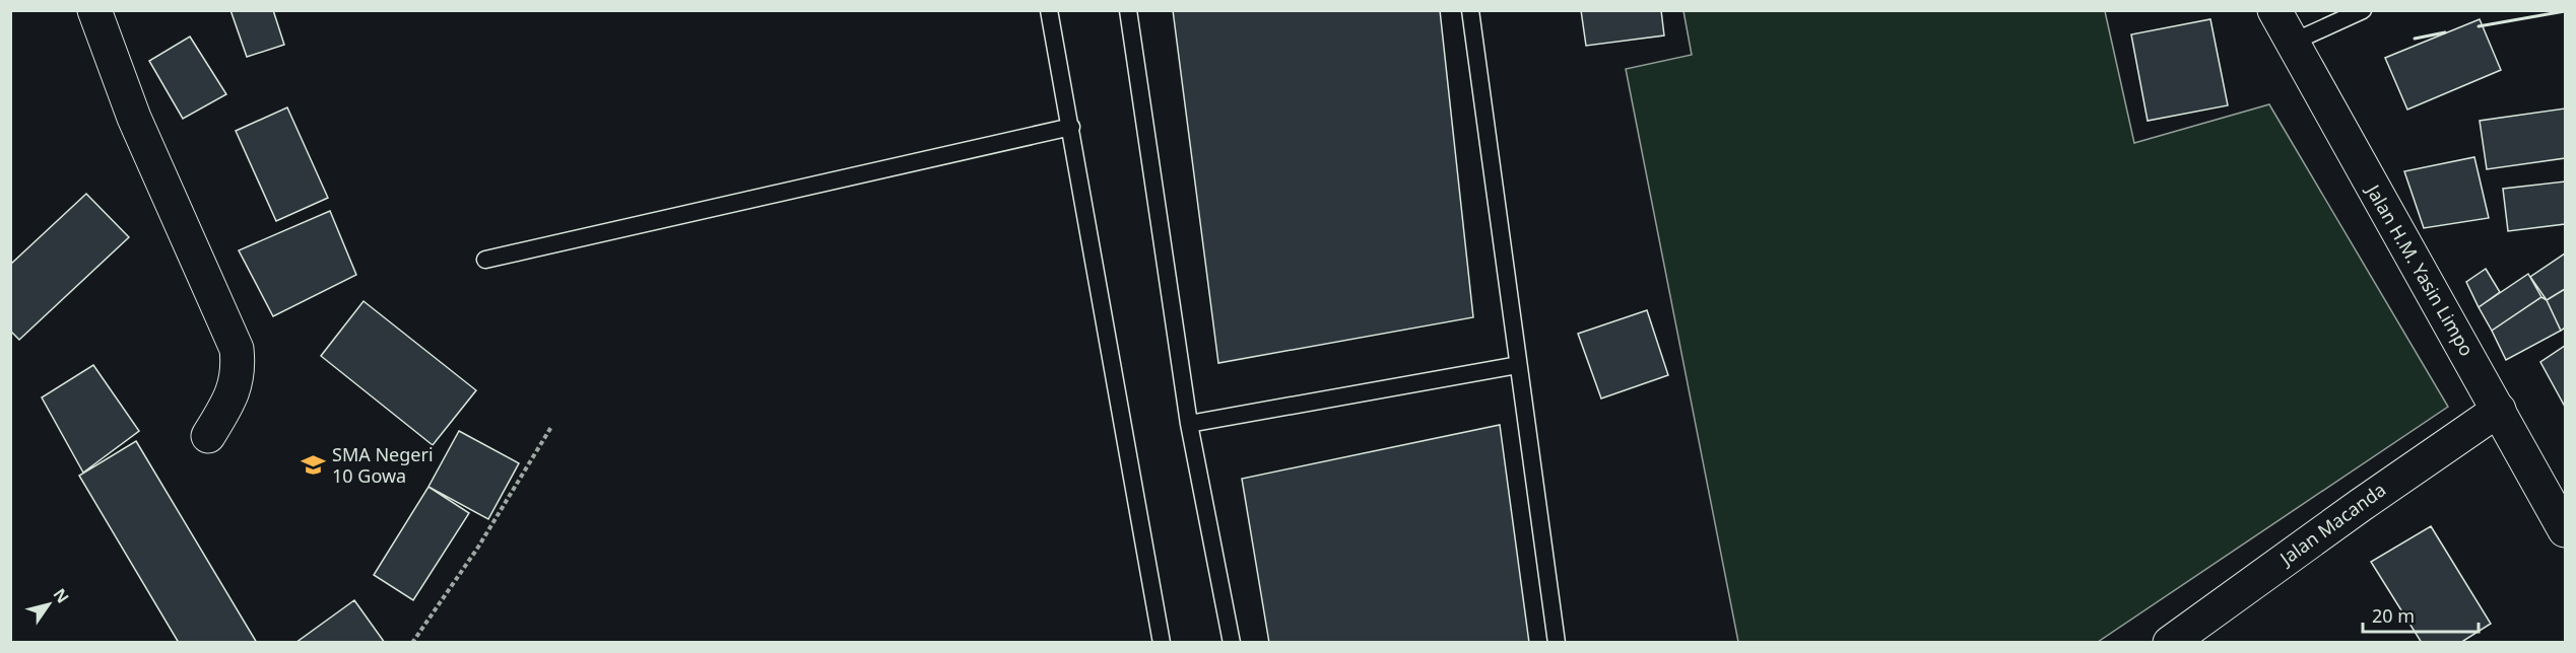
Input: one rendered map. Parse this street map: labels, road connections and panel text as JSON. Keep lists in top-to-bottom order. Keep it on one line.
{"streets":{"street":["Jalan H.M. Yasin Limpo","Jalan Macanda"]},"crossings":[["Jalan H.M. Yasin Limpo","Jalan Macanda"]],"places":{"school or university":["SMA Negeri 10 Gowa"]},"scale_bar":"20 m","north":"top right"}
